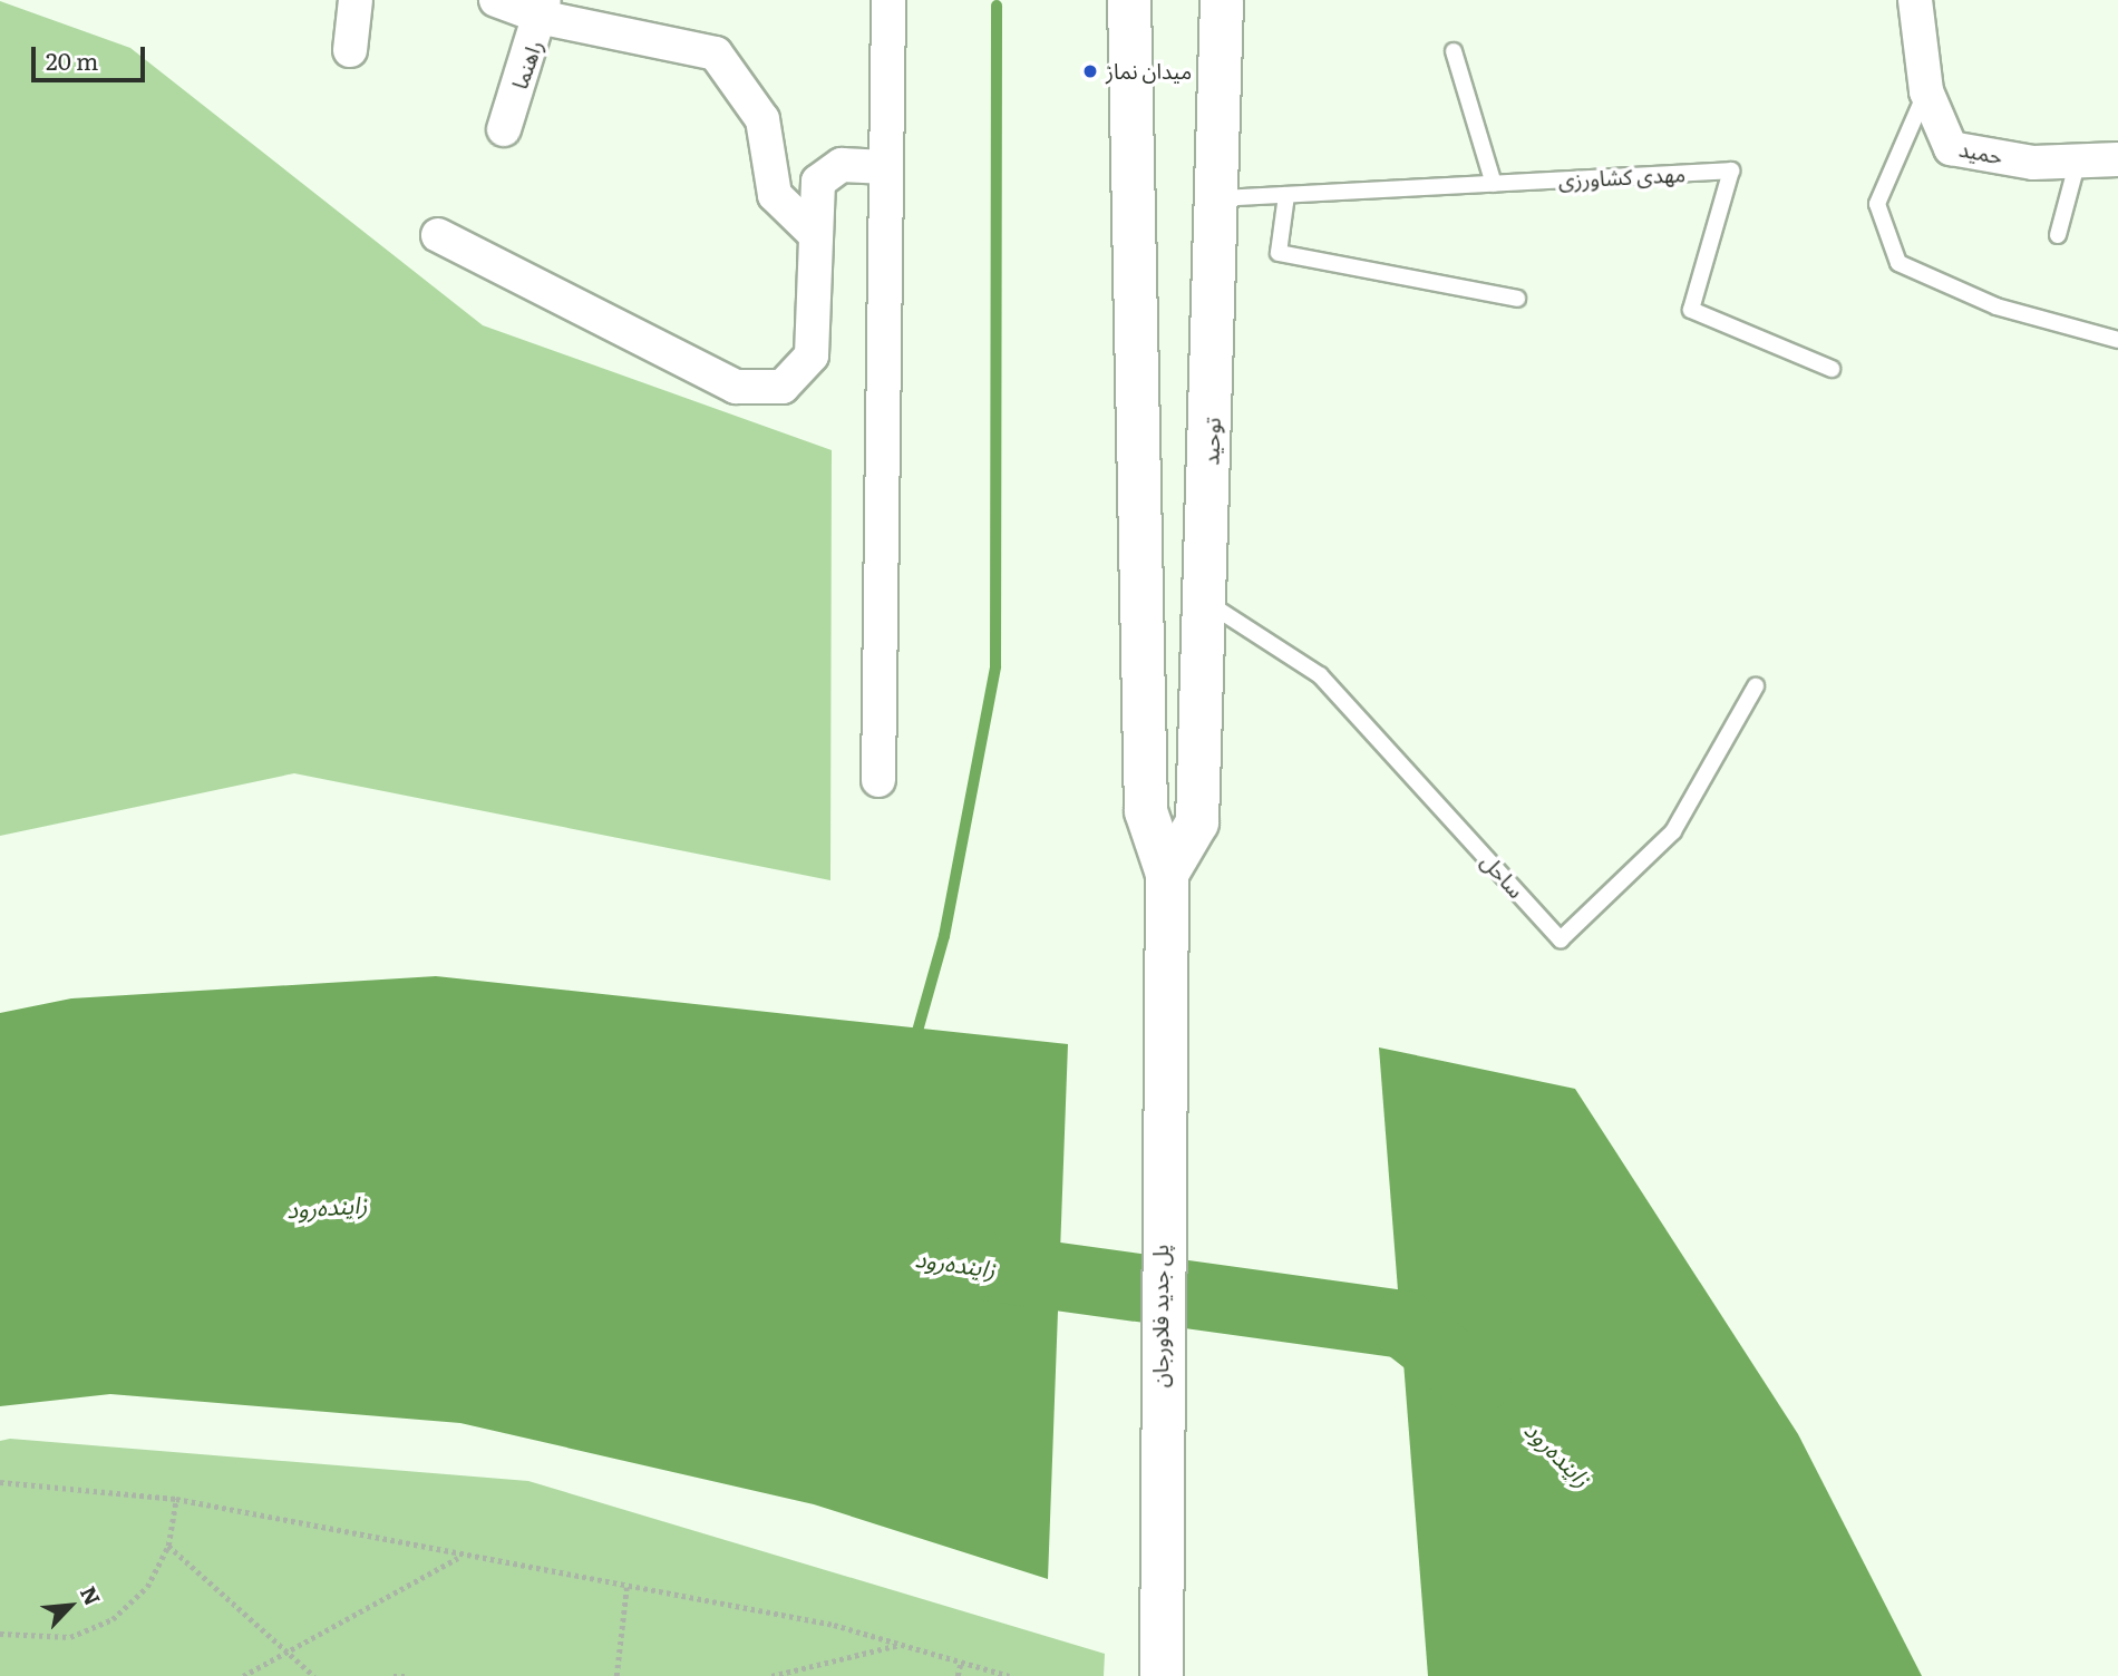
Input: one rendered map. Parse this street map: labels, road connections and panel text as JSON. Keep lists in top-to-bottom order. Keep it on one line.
{"streets":{"main road":["توحید","پل جدید فلاورجان"],"street":["راهنما","حمید"],"lane":["مهدی کشاورزی","ساحل"]},"crossings":[["مهدی کشاورزی","توحید"],["توحید","ساحل"],["توحید","پل جدید فلاورجان"]],"water":["زاینده‌رود"],"places":["میدان نماز"],"scale_bar":"20 m","north":"top right"}
